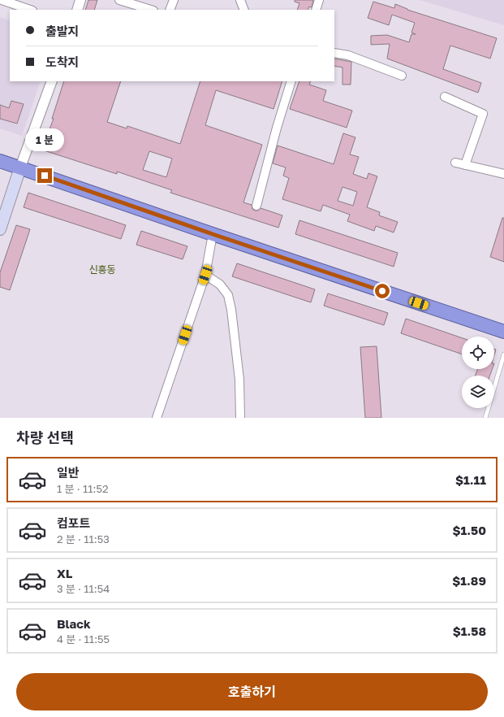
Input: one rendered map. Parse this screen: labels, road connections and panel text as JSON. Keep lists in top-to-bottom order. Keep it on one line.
{"districts":["신흥동"],"page":{"banner":["출발지","도착지"],"bubble":"1 분","heading":"차량 선택","list":[{"name":"일반","note":"1 분 · 11:52","value":"$1.11"},{"name":"컴포트","note":"2 분 · 11:53","value":"$1.50"},{"name":"XL","note":"3 분 · 11:54","value":"$1.89"},{"name":"Black","note":"4 분 · 11:55","value":"$1.58"}],"buttons":"호출하기"}}
